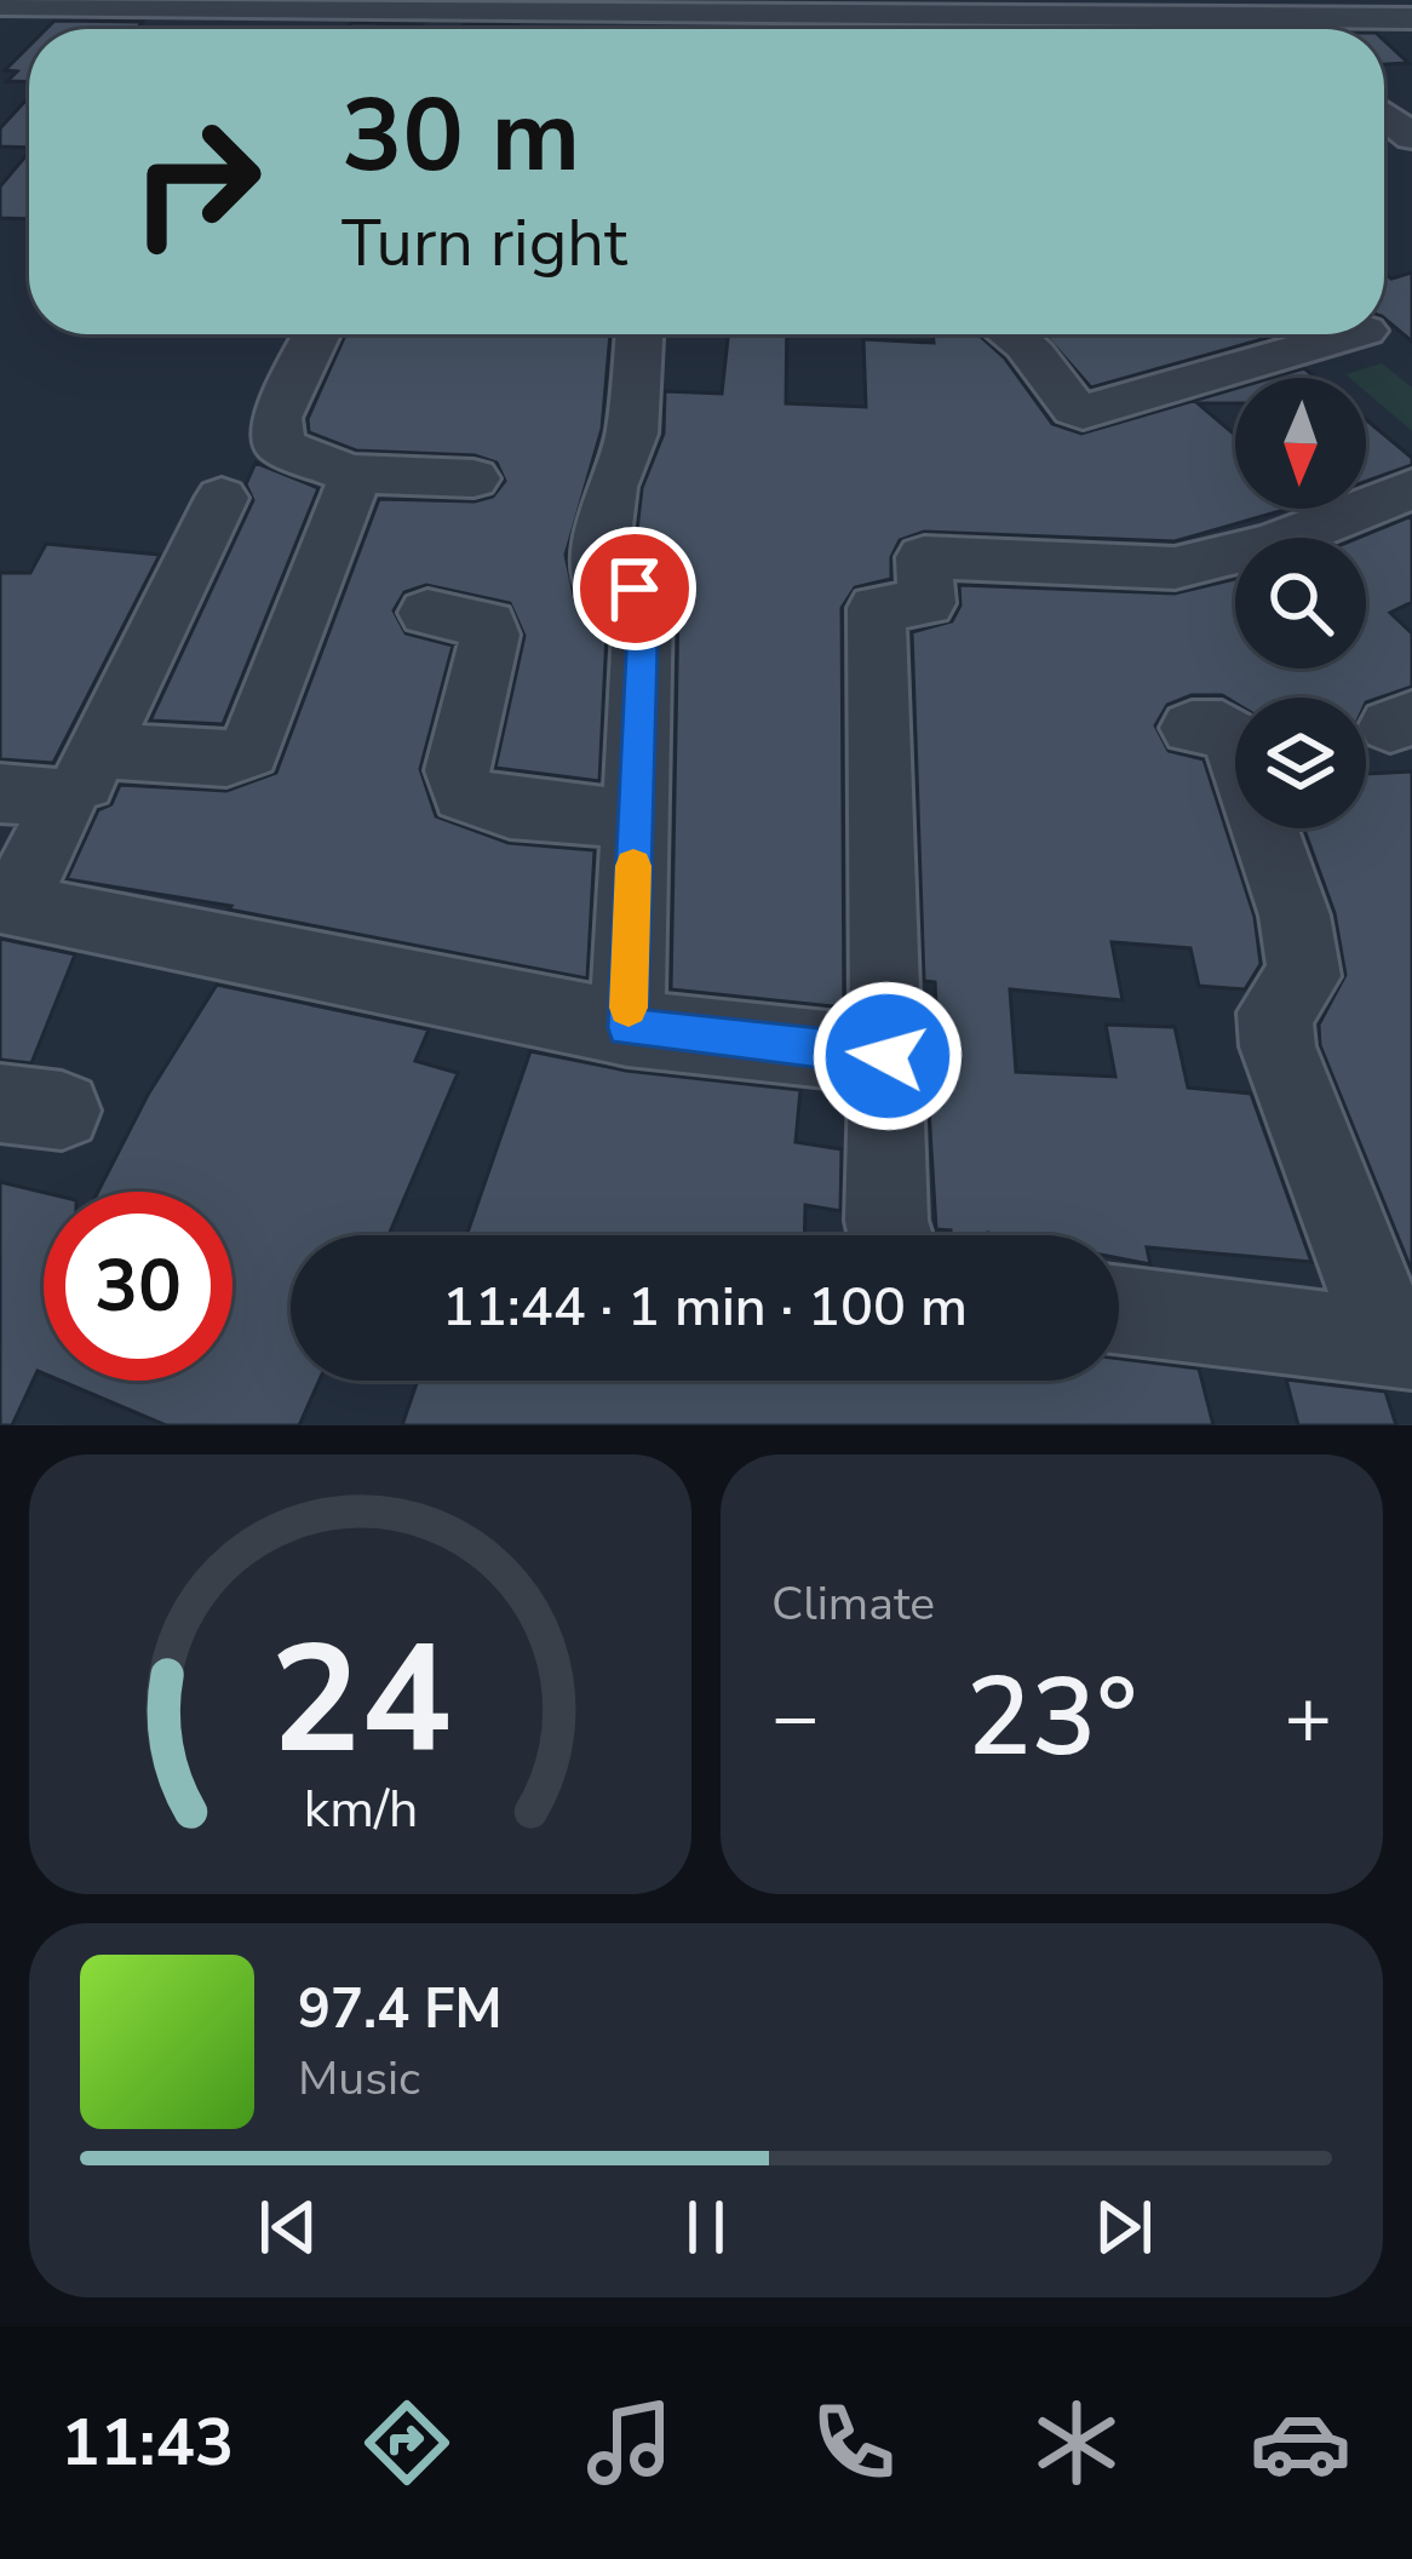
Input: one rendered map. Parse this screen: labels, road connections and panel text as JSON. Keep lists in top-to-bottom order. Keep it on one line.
{"north":"bottom","page":{"turn":["30 m","Turn right"],"limit":"30","trip":"11:44 · 1 min · 100 m","tile":"Climate","heat":["−","23°","+"],"song":["97.4 FM","Music"],"tabs":"11:43","gauge":["24","km/h"]}}
